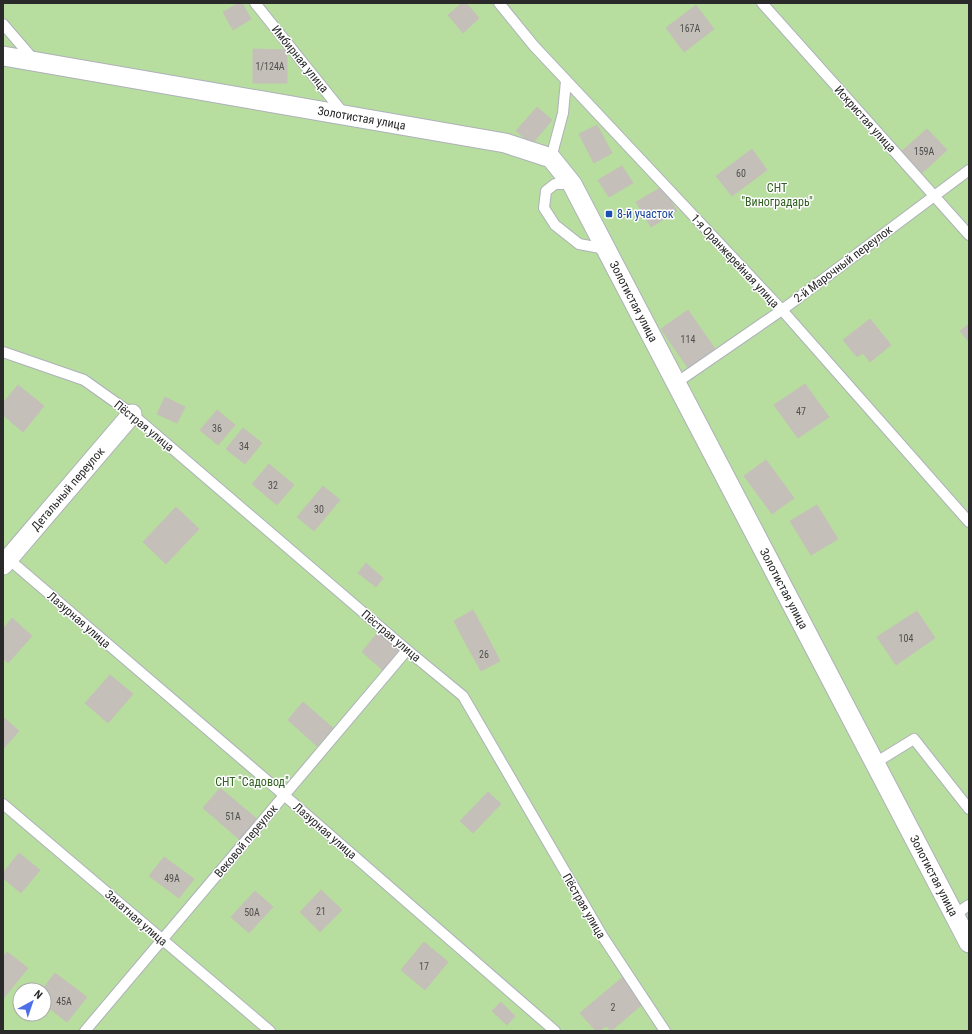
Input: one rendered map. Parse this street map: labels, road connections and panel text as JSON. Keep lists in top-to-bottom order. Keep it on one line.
{"streets":{"street":["Золотистая улица","Детальный переулок"],"lane":["Имбирная улица","Искристая улица","1-я Оранжерейная улица","2-й Марочный переулок","Пёстрая улица","Лазурная улица","Вековой переулок","Закатная улица"]},"crossings":[["Имбирная улица","Золотистая улица"],["Золотистая улица","2-й Марочный переулок"],["Искристая улица","2-й Марочный переулок"],["1-я Оранжерейная улица","2-й Марочный переулок"],["Пёстрая улица","Детальный переулок"],["Пёстрая улица","Вековой переулок"],["Детальный переулок","Лазурная улица"],["Лазурная улица","Вековой переулок"],["Вековой переулок","Закатная улица"]],"parks":["СНТ \"Виноградарь\"","СНТ \"Садовод\""],"places":{"transit":["8-й участок"]},"house_numbers":["167А","1/124А","159А","60","114","47","36","34","32","30","104","26","51А","49А","21","50А","17","45А","2"],"north":"top right"}
